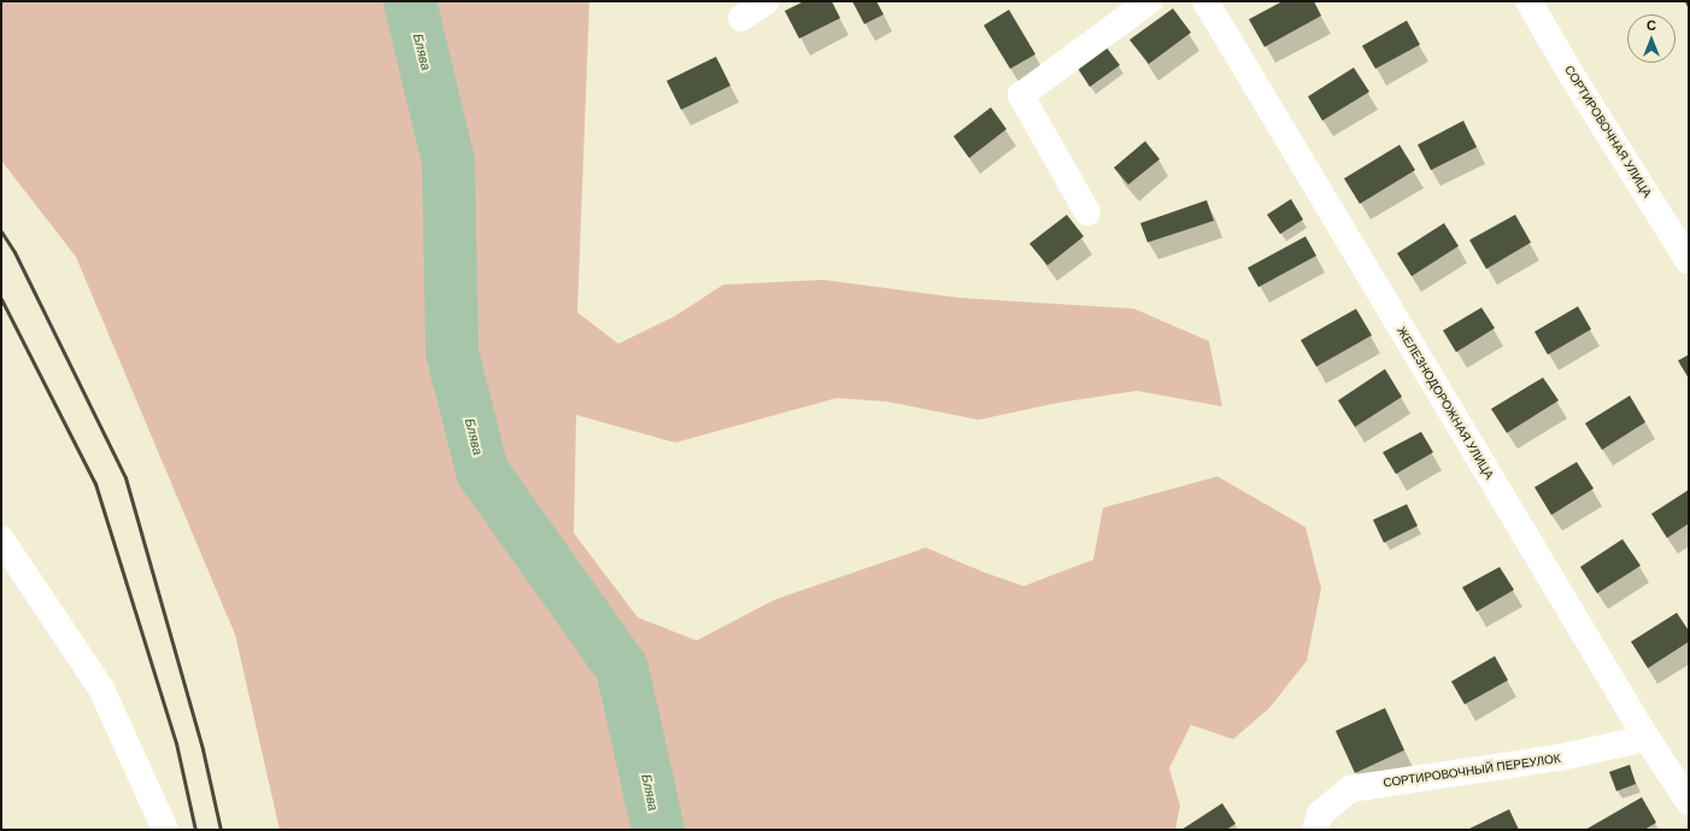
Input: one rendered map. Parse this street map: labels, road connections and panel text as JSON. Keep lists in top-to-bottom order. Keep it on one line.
{"streets":{"street":["СОРТИРОВОЧНАЯ УЛИЦА","ЖЕЛЕЗНОДОРОЖНАЯ УЛИЦА","СОРТИРОВОЧНЫЙ ПЕРЕУЛОК"]},"crossings":[["ЖЕЛЕЗНОДОРОЖНАЯ УЛИЦА","СОРТИРОВОЧНЫЙ ПЕРЕУЛОК"]],"water":["Блява"],"north":"top"}
